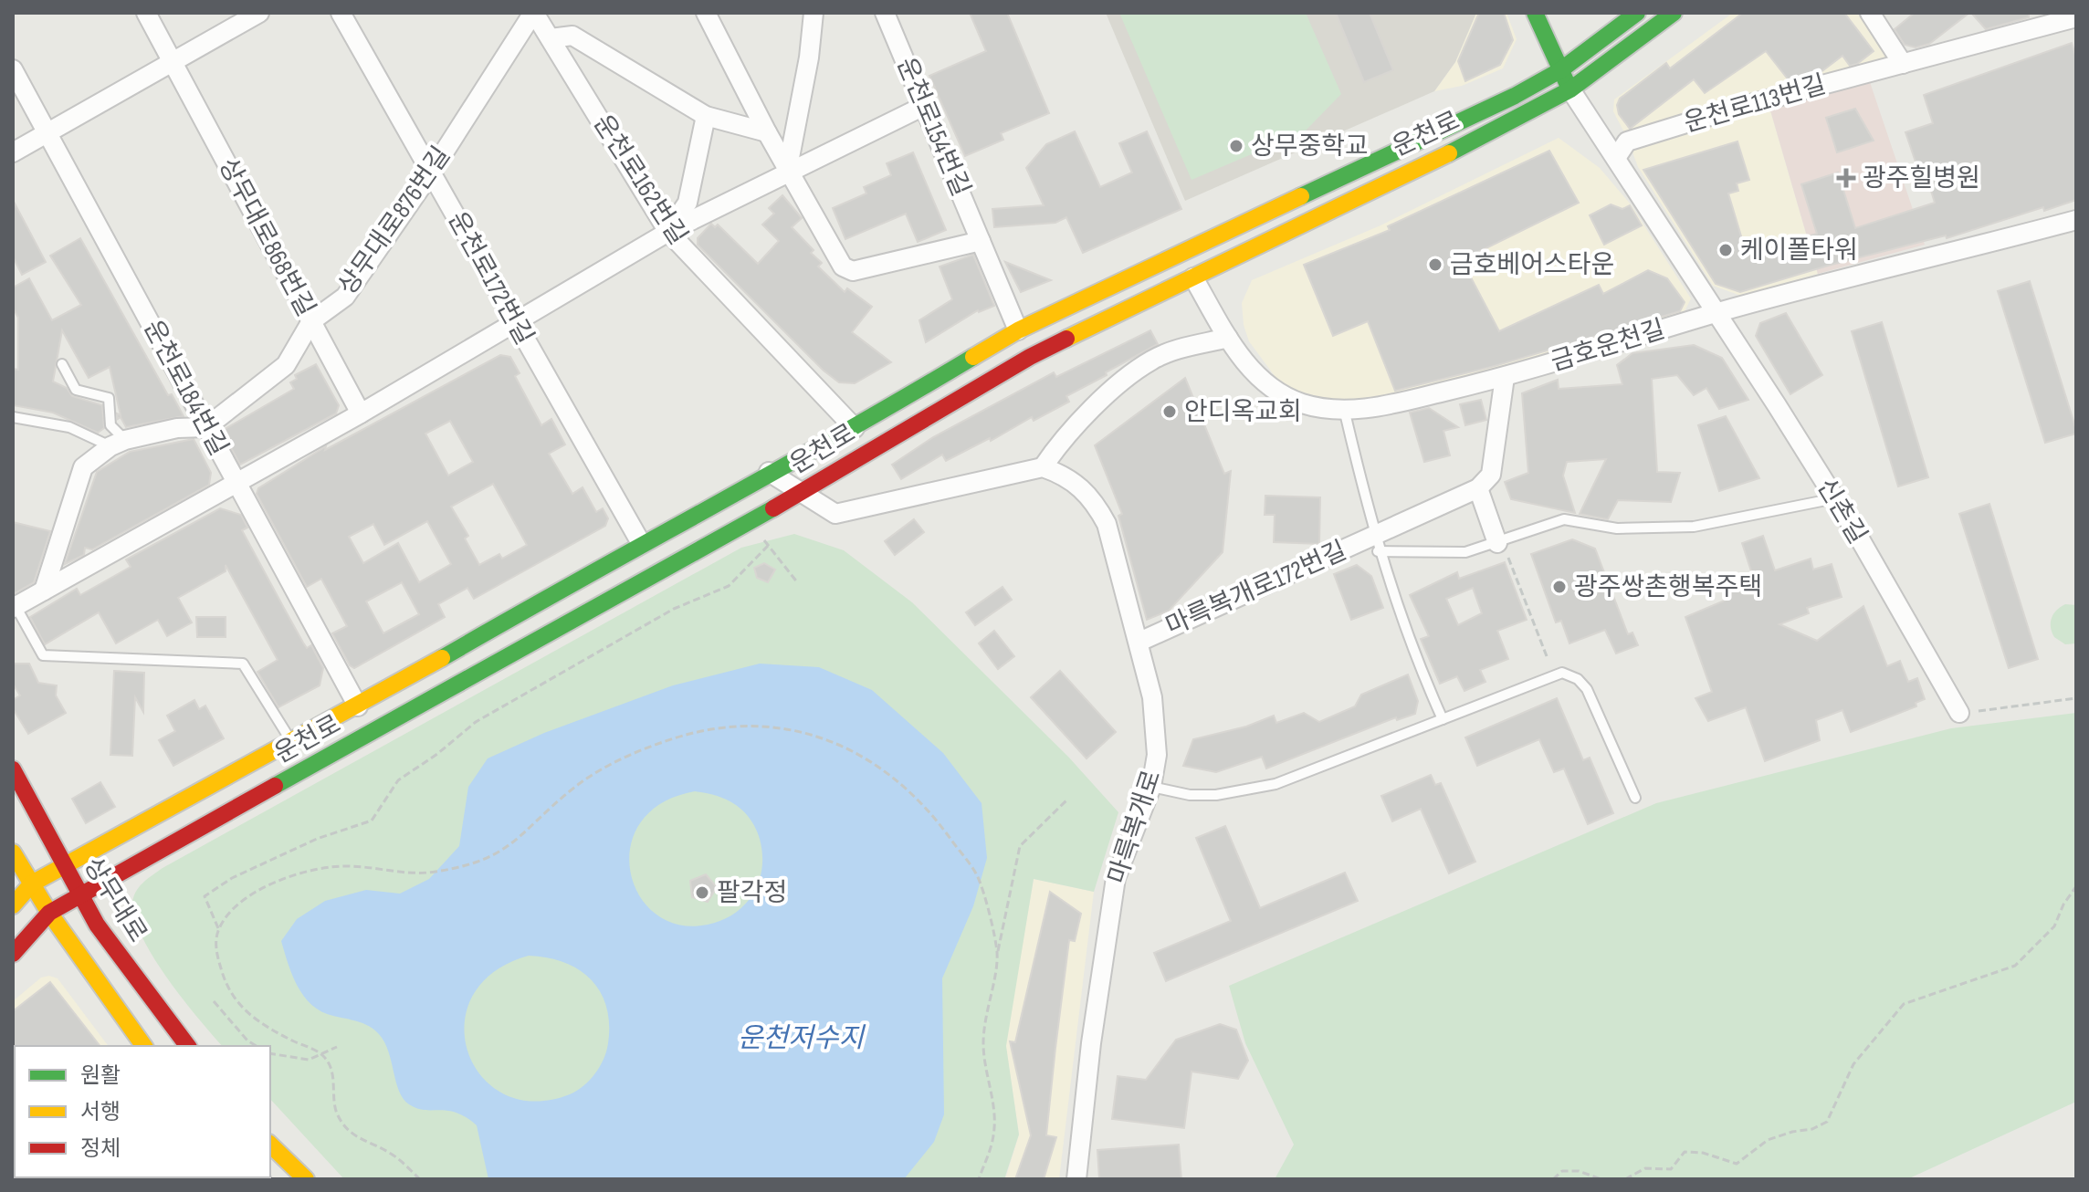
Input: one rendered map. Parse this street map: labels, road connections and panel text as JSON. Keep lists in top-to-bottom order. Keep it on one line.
{"streets":{"street":["운천로113번길","운천로154번길","운천로","운천로162번길","상무대로876번길","상무대로868번길","운천로172번길","금호운천길","운천로184번길","신촌길","마륵복개로172번길","마륵복개로","상무대로"]},"crossings":[["운천로154번길","운천로"],["운천로","운천로162번길"],["운천로","운천로172번길"],["운천로","금호운천길"],["운천로","운천로184번길"],["운천로","상무대로"],["운천로162번길","상무대로876번길"],["상무대로876번길","상무대로868번길"],["상무대로876번길","운천로172번길"],["상무대로876번길","운천로184번길"],["금호운천길","신촌길"],["금호운천길","마륵복개로172번길"],["마륵복개로172번길","마륵복개로"]],"water":["운천저수지"],"places":{"other":["상무중학교","케이폴타워","금호베어스타운","안디옥교회","광주쌍촌행복주택","팔각정"],"health":["광주힐병원"]},"legend":["원활","서행","정체"]}
